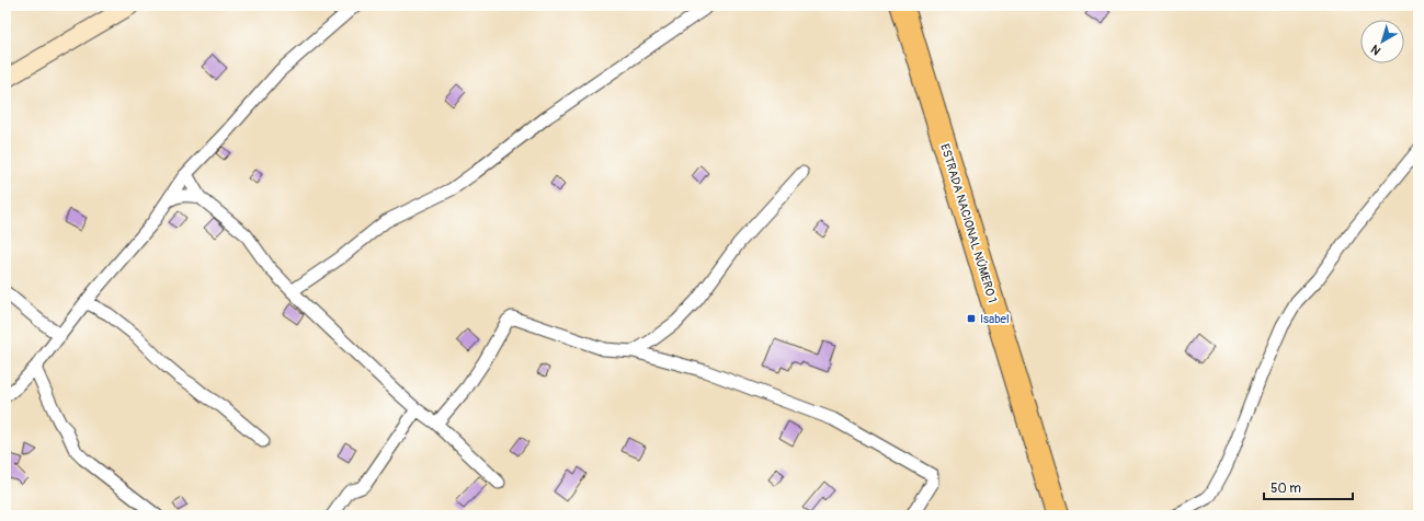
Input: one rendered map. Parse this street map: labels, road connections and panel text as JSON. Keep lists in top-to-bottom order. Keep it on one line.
{"streets":{"highway":["ESTRADA NACIONAL NÚMERO 1"]},"places":{"transit":["Isabel"]},"scale_bar":"50 m","north":"bottom left"}
